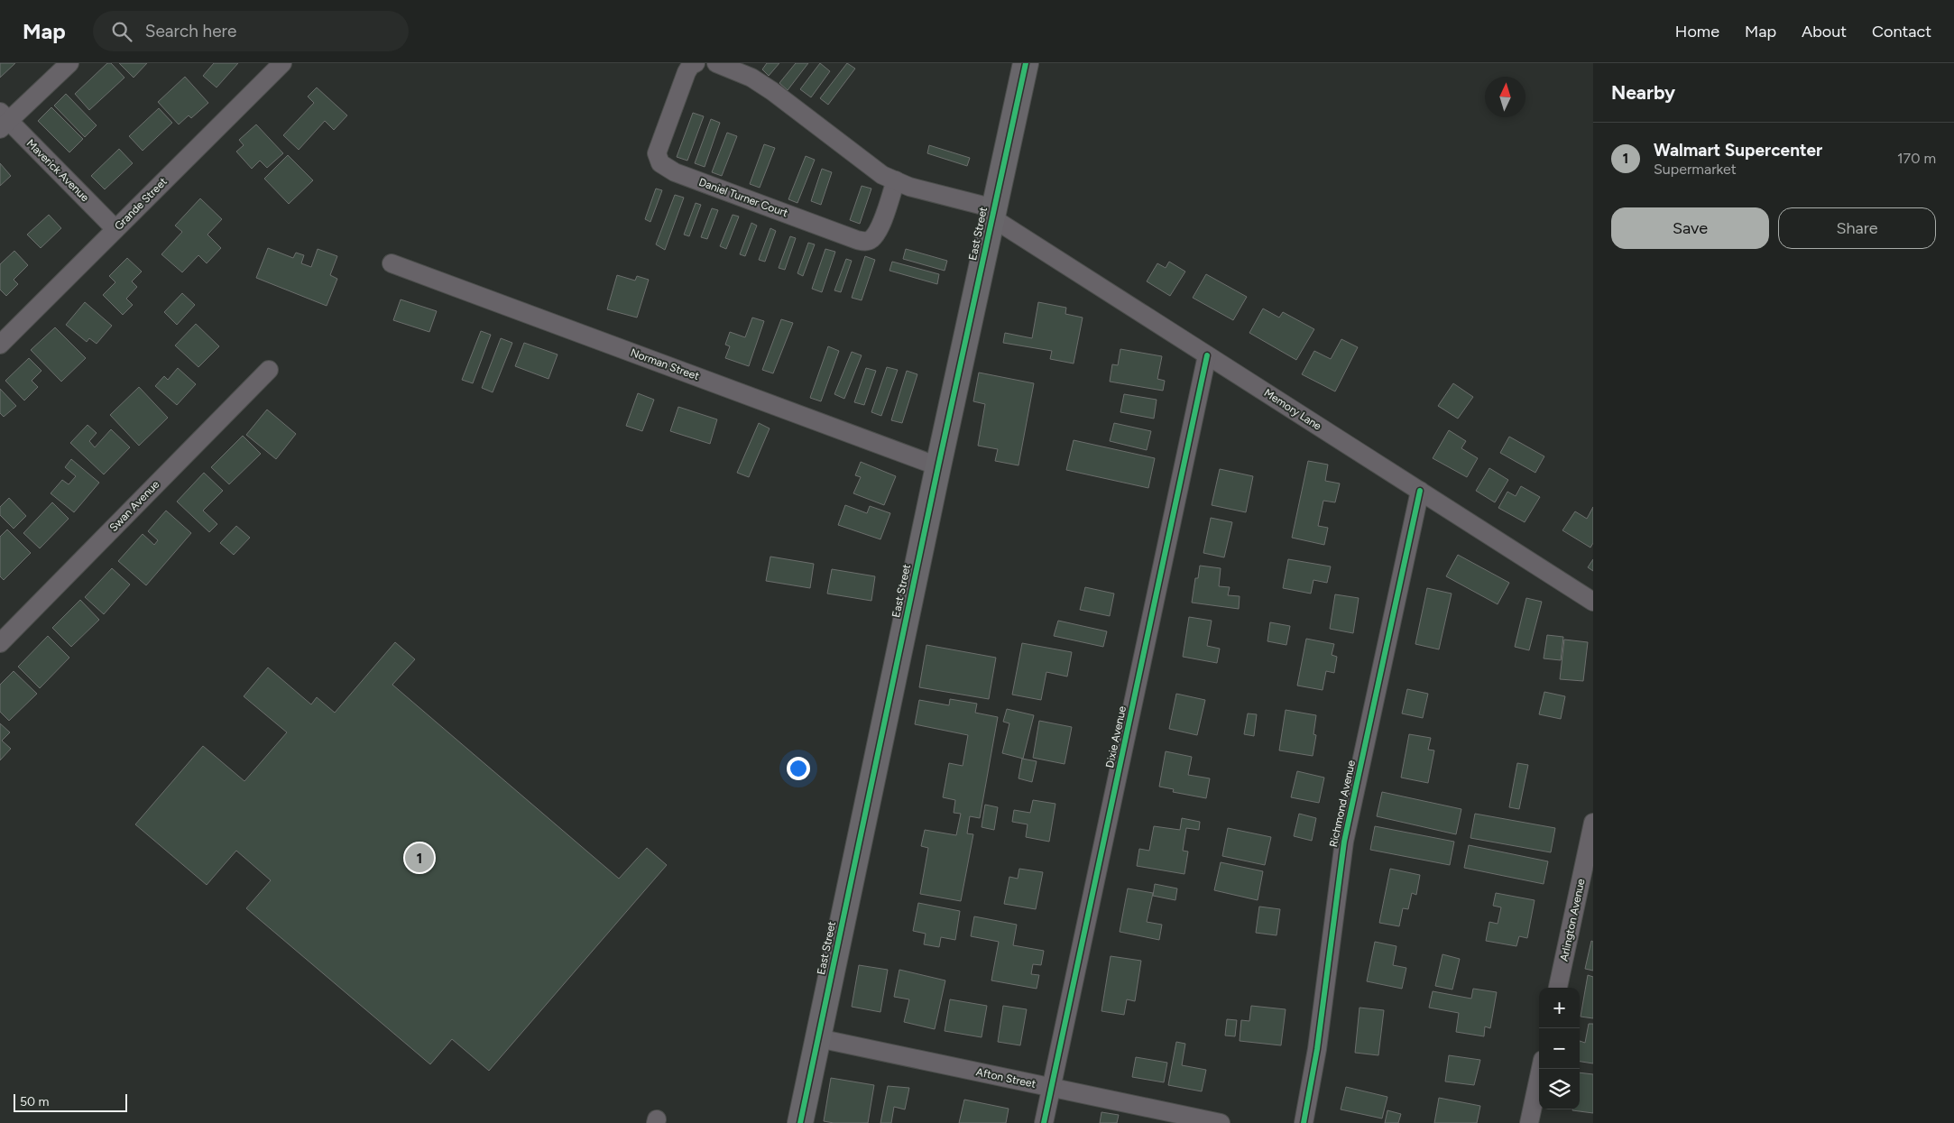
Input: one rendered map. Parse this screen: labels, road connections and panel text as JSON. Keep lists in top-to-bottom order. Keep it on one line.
{"streets":{"street":["Maverick Avenue","Daniel Turner Court","Grande Street","East Street","Norman Street","Memory Lane","Swan Avenue","Dixie Avenue","Richmond Avenue","Arlington Avenue","Afton Street"]},"crossings":[["Maverick Avenue","Grande Street"],["East Street","Norman Street"],["East Street","Memory Lane"],["East Street","Afton Street"],["Memory Lane","Dixie Avenue"],["Memory Lane","Richmond Avenue"],["Dixie Avenue","Afton Street"]],"scale_bar":"50 m","north":"top","page":{"header":"Map","search":"Search here","nav":["Home","Map","About","Contact"],"heading":"Nearby","list":[{"mark":"1","name":"Walmart Supercenter","note":"Supermarket","value":"170 m"}],"buttons":["Save","Share"],"pins":"1","map_buttons":["+","−"],"scale":"50 m"}}
